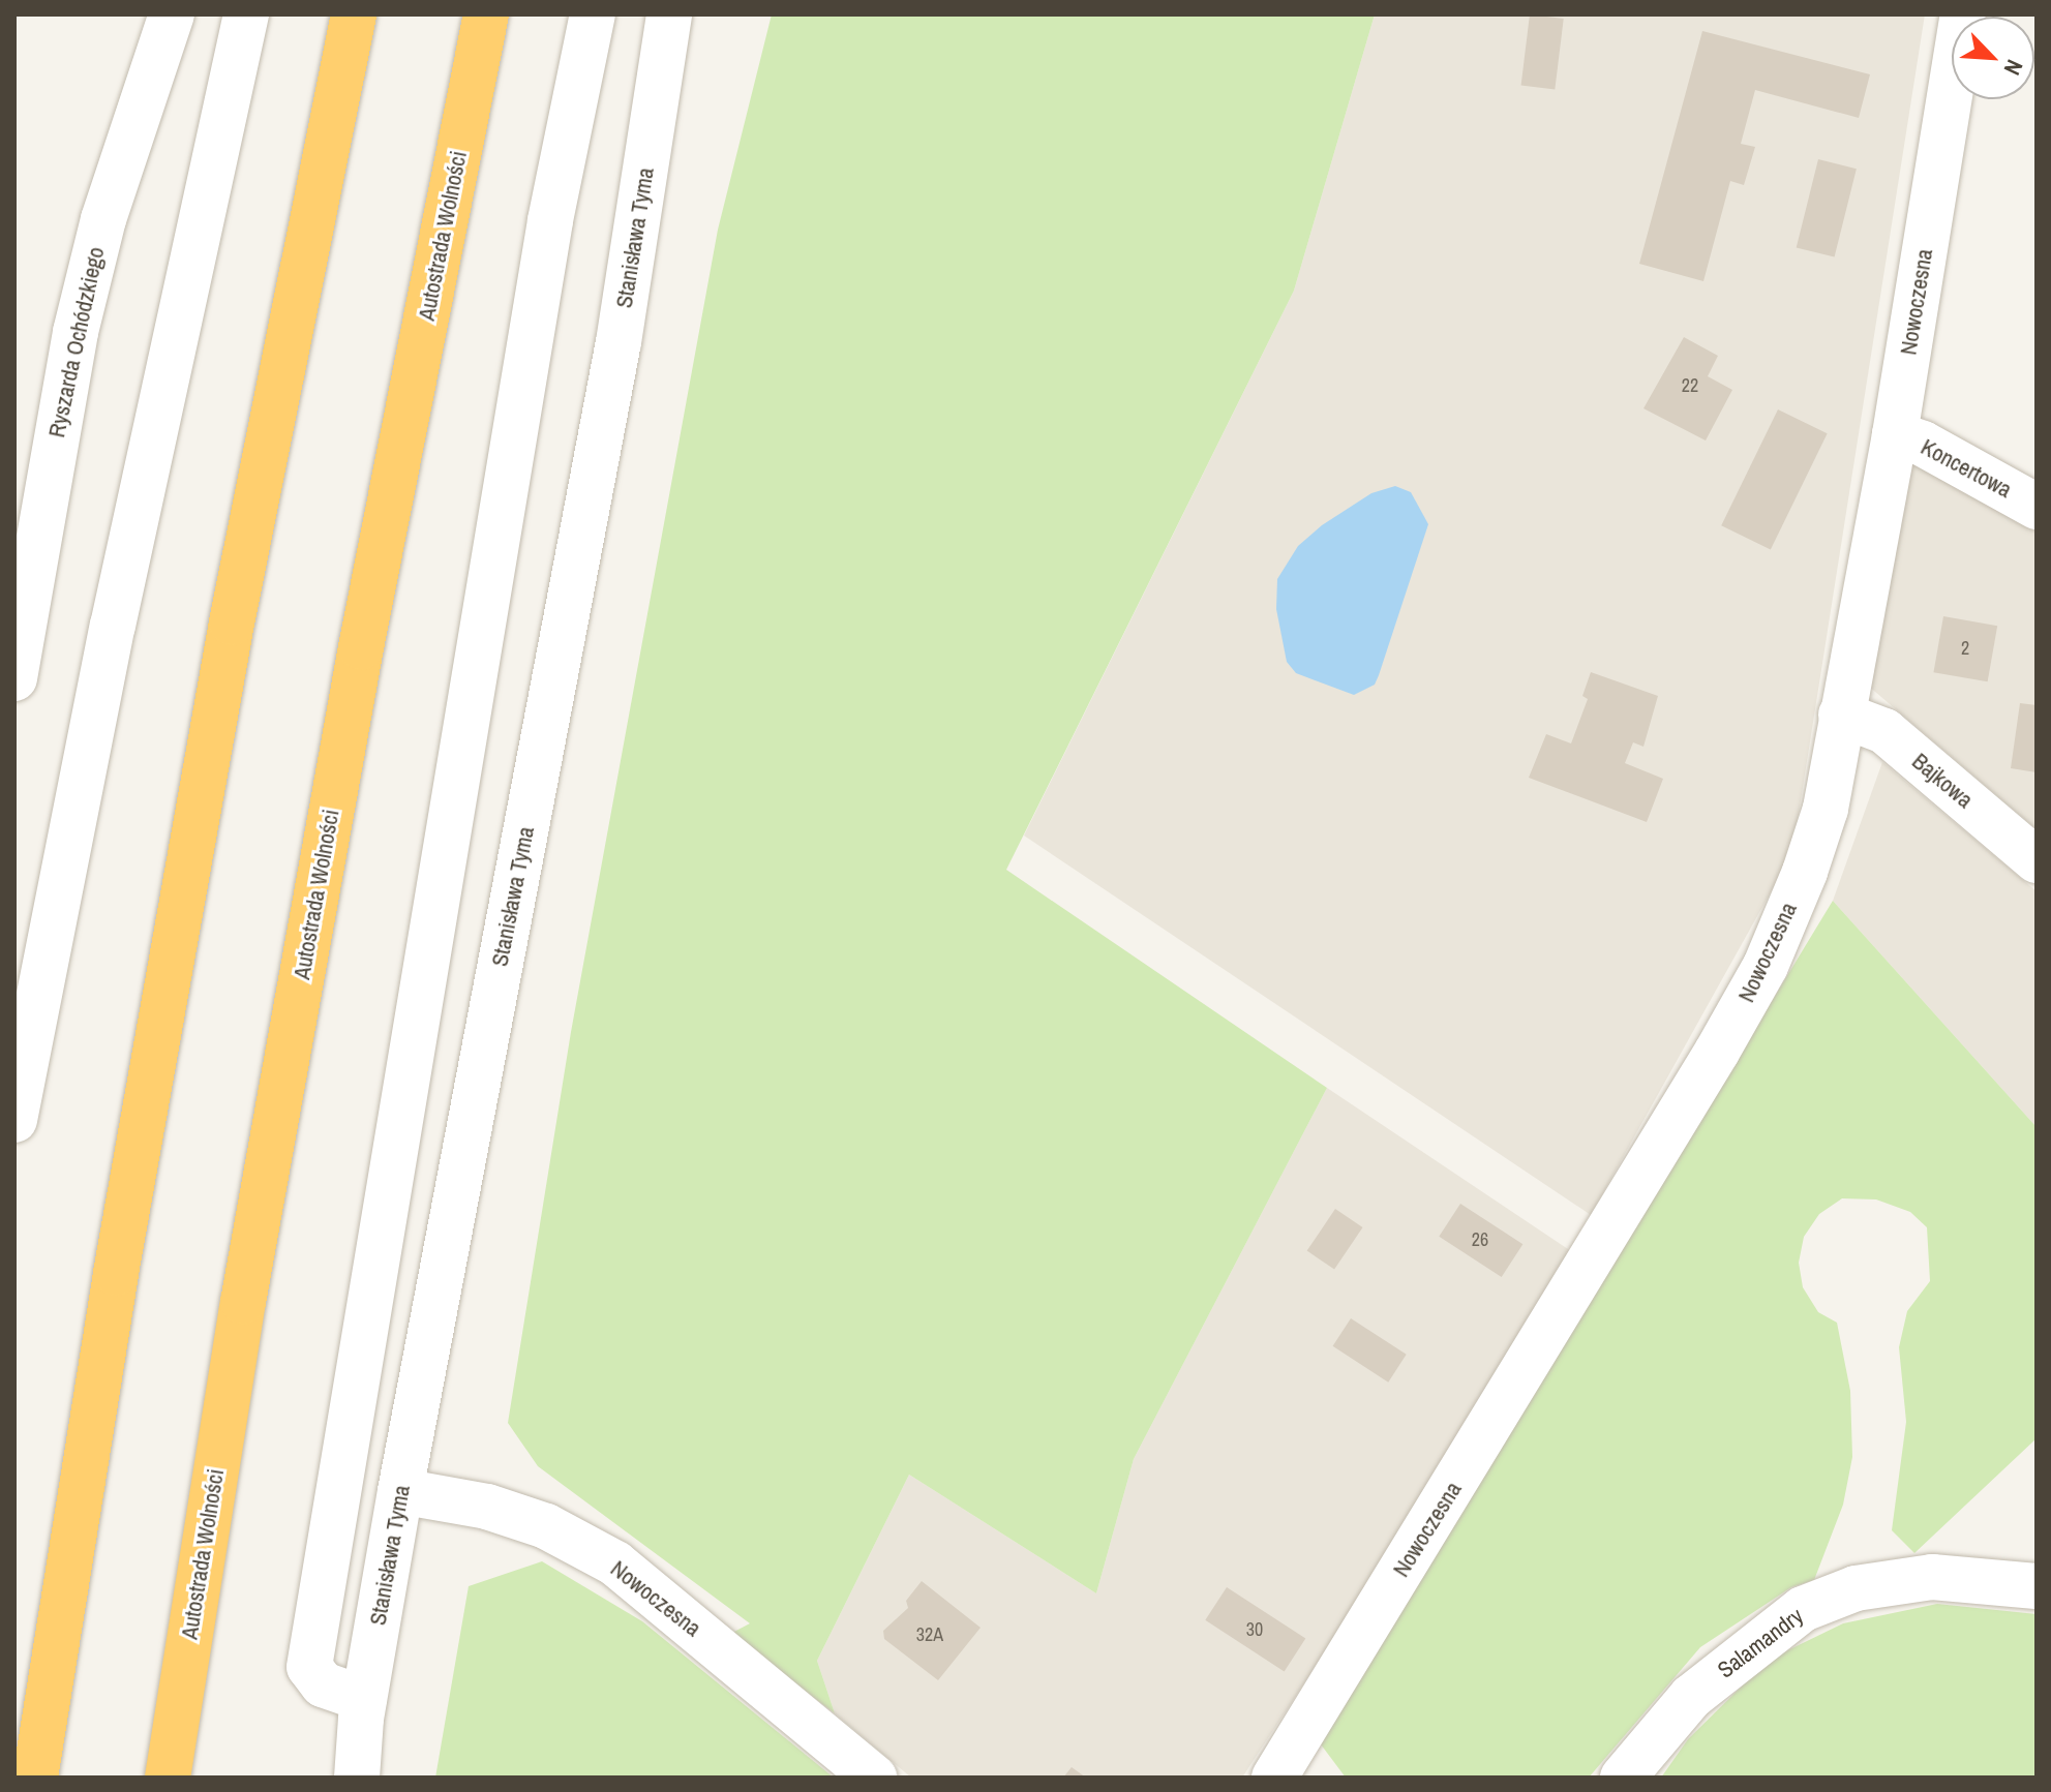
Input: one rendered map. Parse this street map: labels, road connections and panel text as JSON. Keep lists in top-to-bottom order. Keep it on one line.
{"streets":{"highway":["Autostrada Wolności"],"street":["Stanisława Tyma","Nowoczesna","Ryszarda Ochódzkiego","Koncertowa","Bajkowa","Salamandry"]},"crossings":[["Stanisława Tyma","Nowoczesna"],["Nowoczesna","Koncertowa"],["Nowoczesna","Bajkowa"]],"house_numbers":["22","2","26","30","32A"],"north":"bottom right"}
